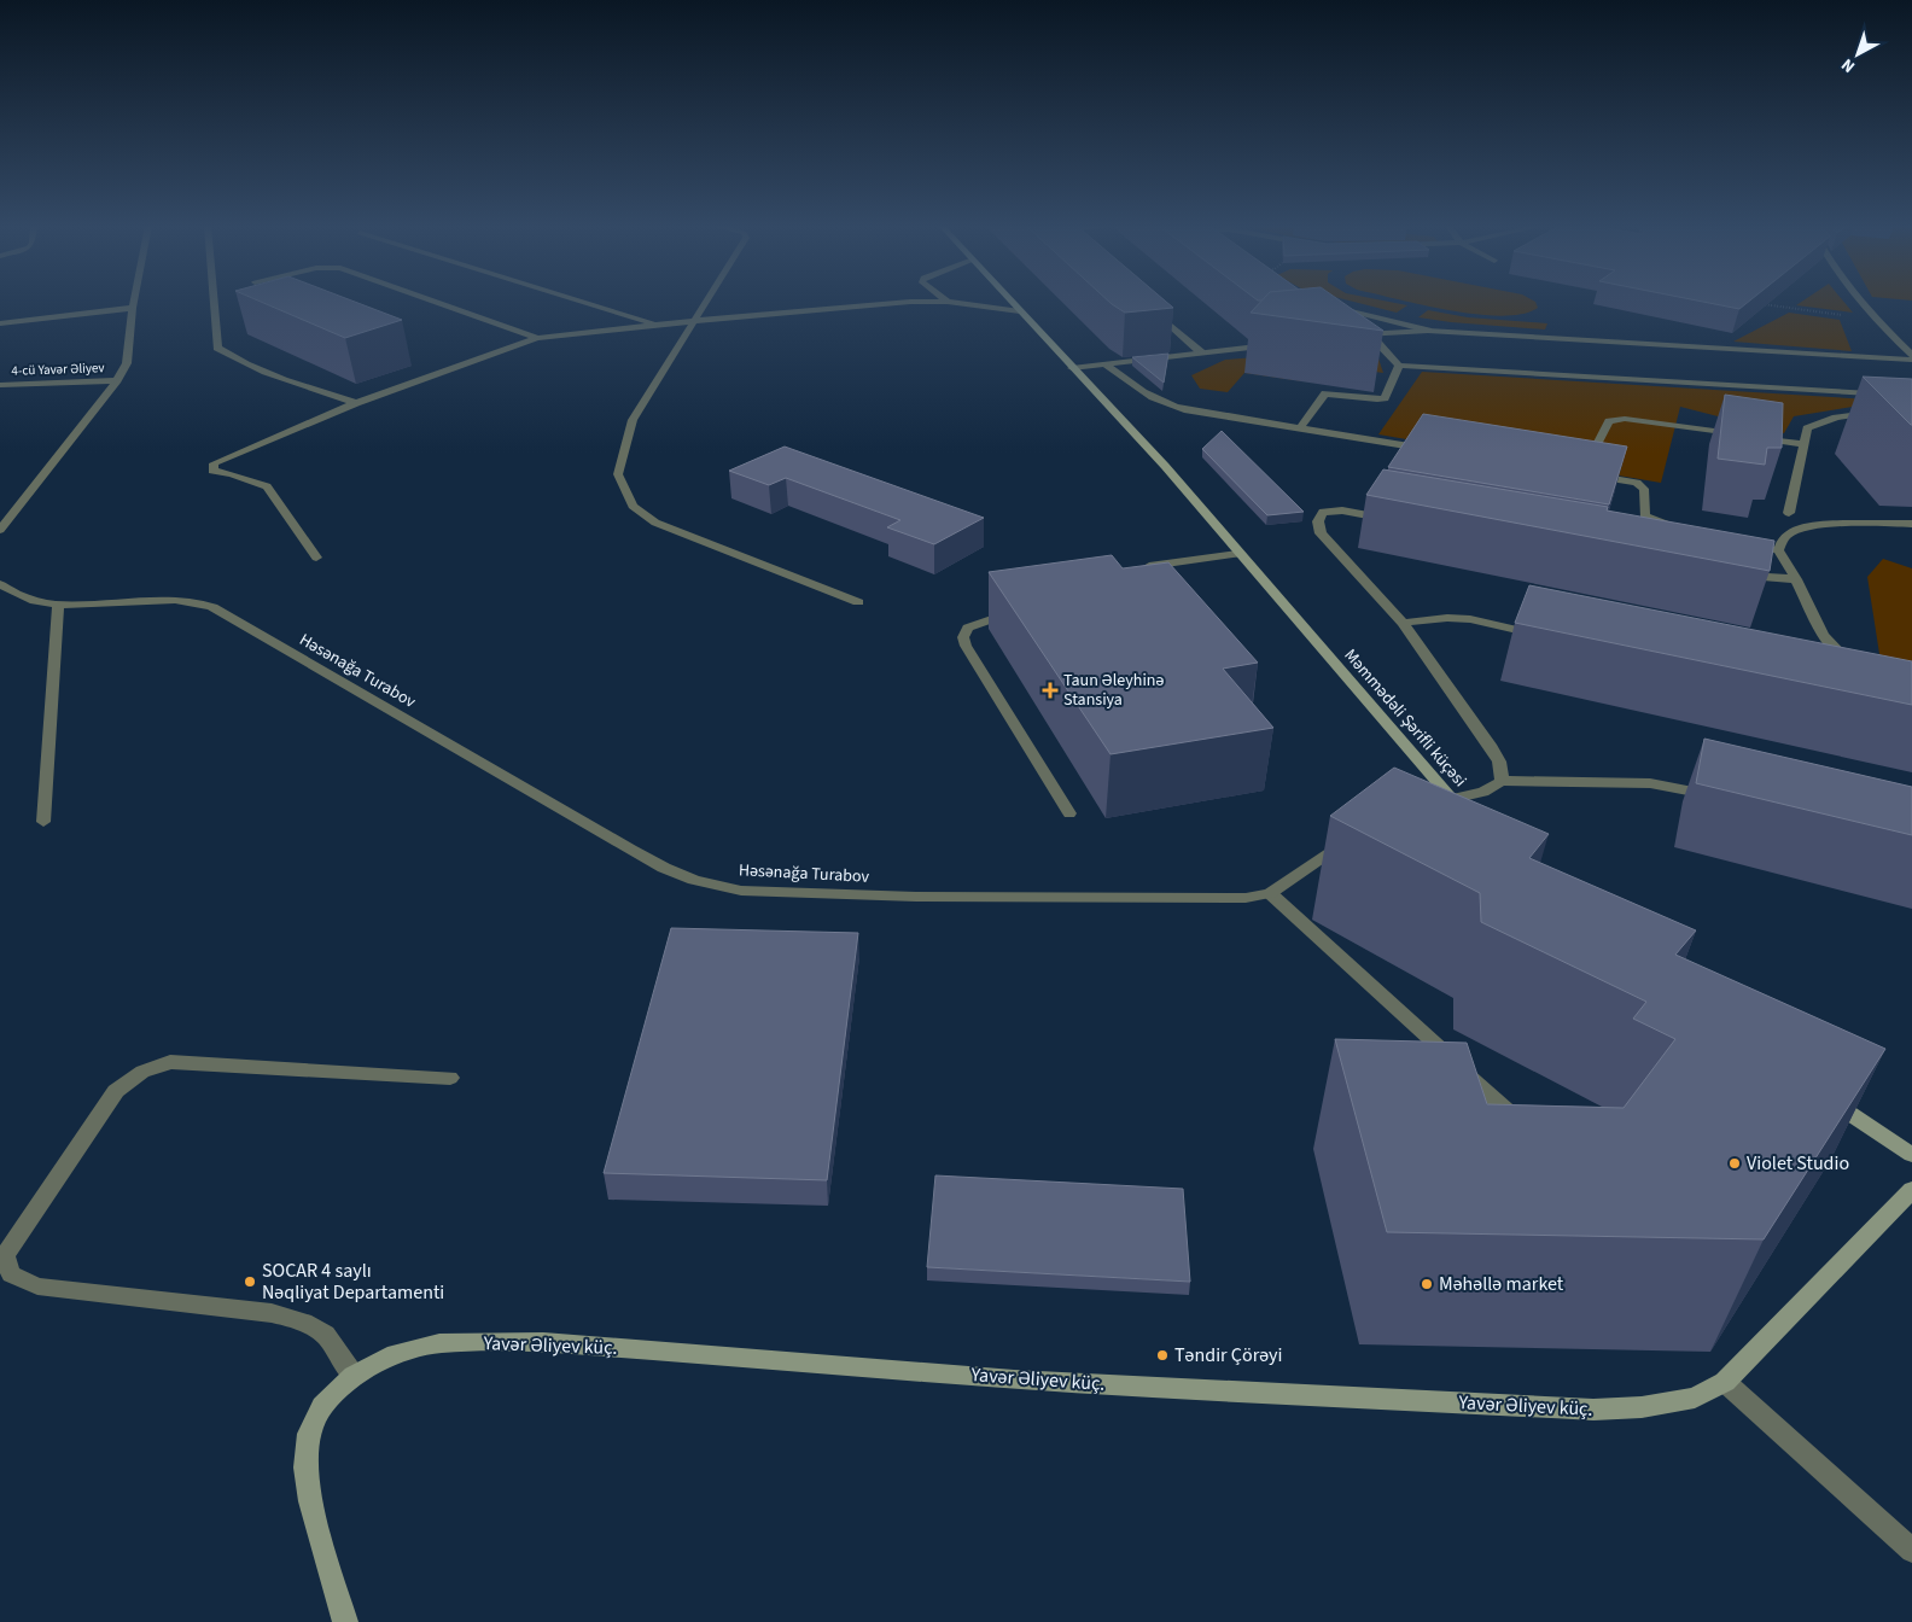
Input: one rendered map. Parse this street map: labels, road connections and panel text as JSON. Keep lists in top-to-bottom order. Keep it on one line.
{"streets":{"street":["4-cü Yavər Əliyev","Həsənağa Turabov","Məmmədəli Şərifli küçəsi","Yavər Əliyev küç."]},"places":{"health":["Taun Əleyhinə Stansiya"],"other":["Violet Studio","SOCAR 4 saylı Nəqliyat Departamenti","Məhəllə market","Təndir Çörəyi"]},"north":"bottom left"}
